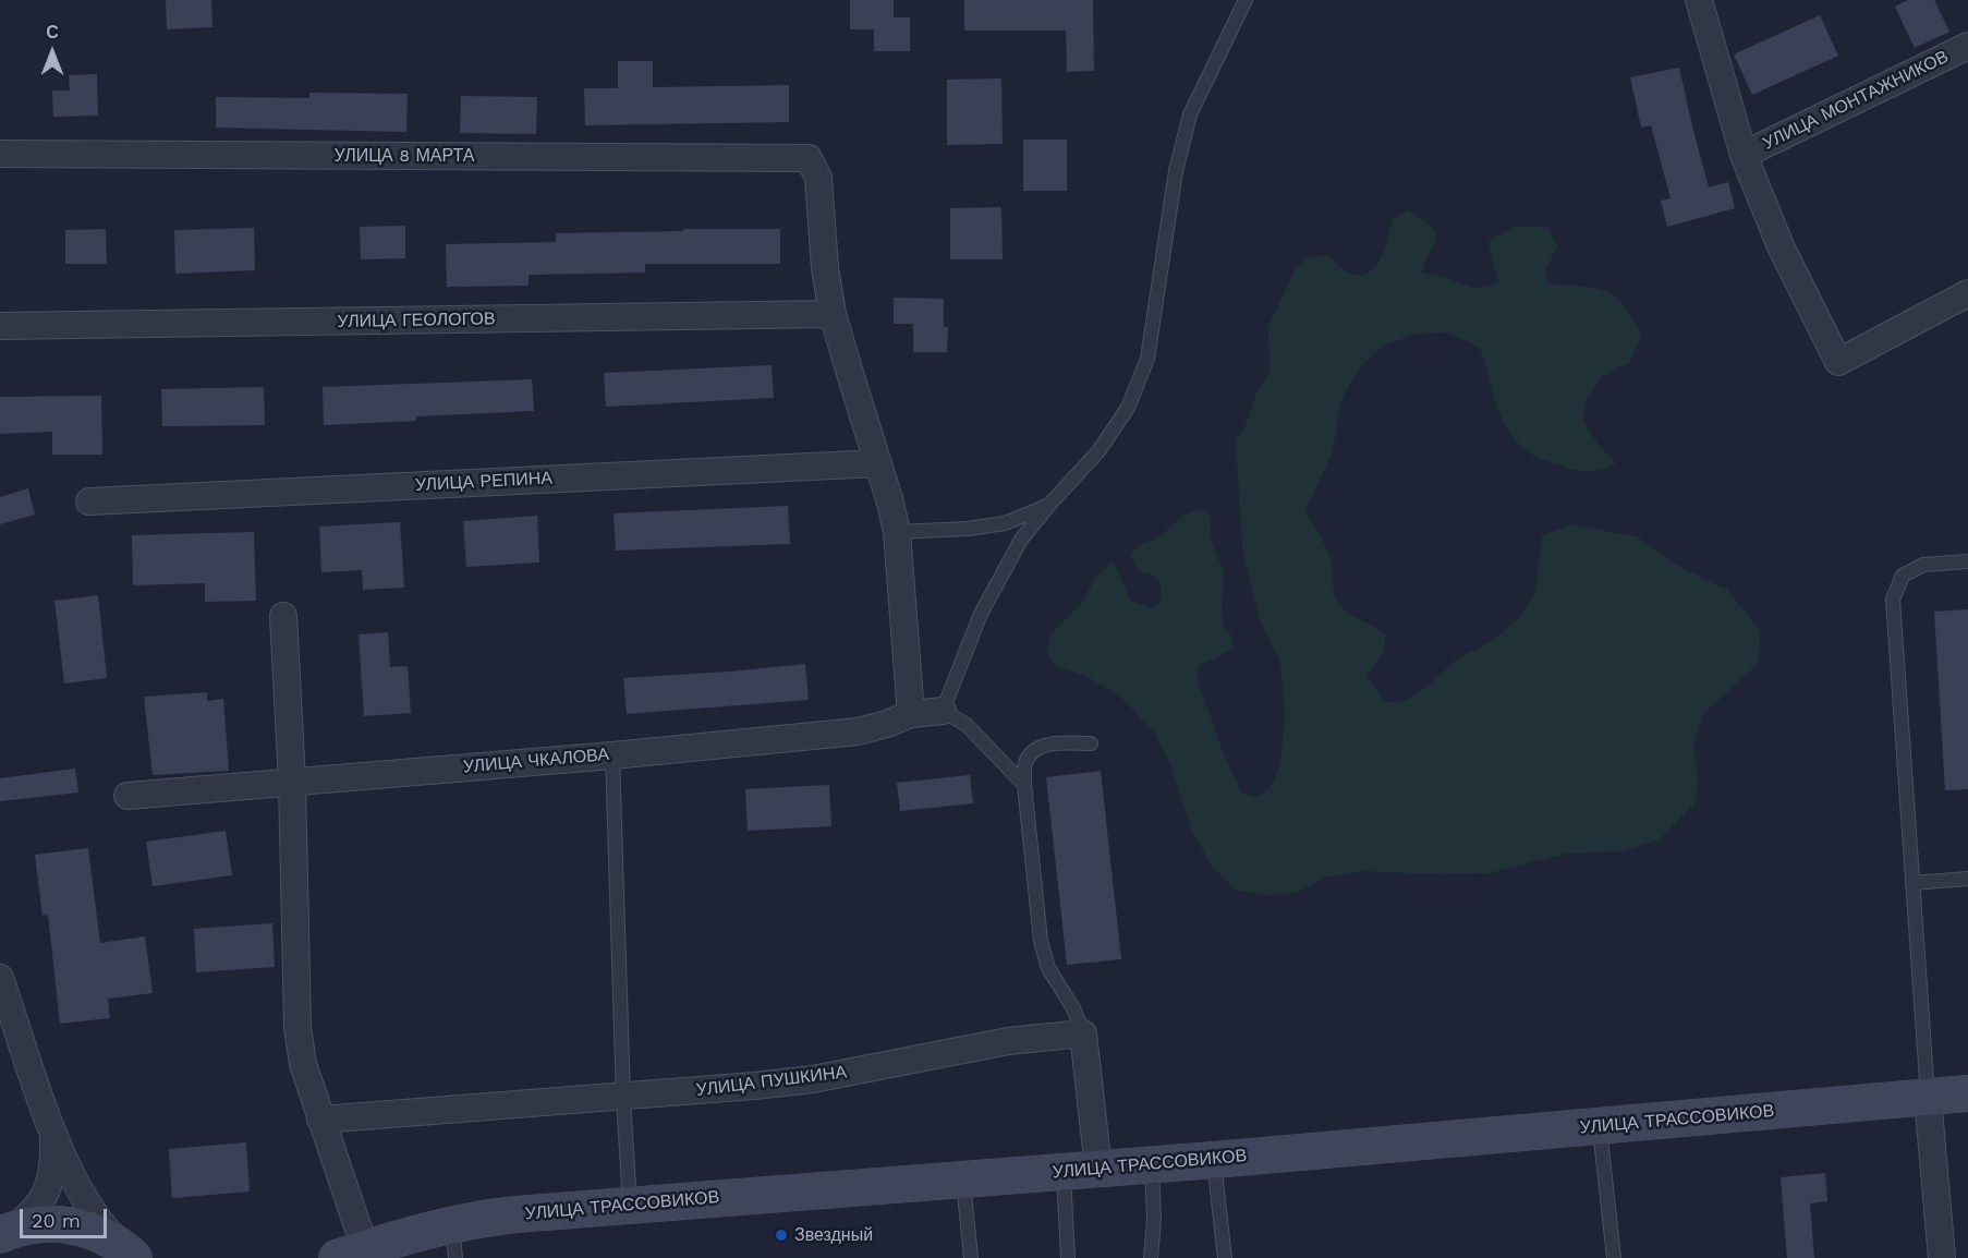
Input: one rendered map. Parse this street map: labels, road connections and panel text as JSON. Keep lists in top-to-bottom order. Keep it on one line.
{"streets":{"main road":["УЛИЦА ТРАССОВИКОВ"],"street":["УЛИЦА МОНТАЖНИКОВ","УЛИЦА 8 МАРТА","УЛИЦА ГЕОЛОГОВ","УЛИЦА РЕПИНА","УЛИЦА ЧКАЛОВА","УЛИЦА ПУШКИНА"]},"crossings":[["УЛИЦА 8 МАРТА","УЛИЦА ГЕОЛОГОВ"]],"places":["Звездный"],"scale_bar":"20 m","north":"top"}
